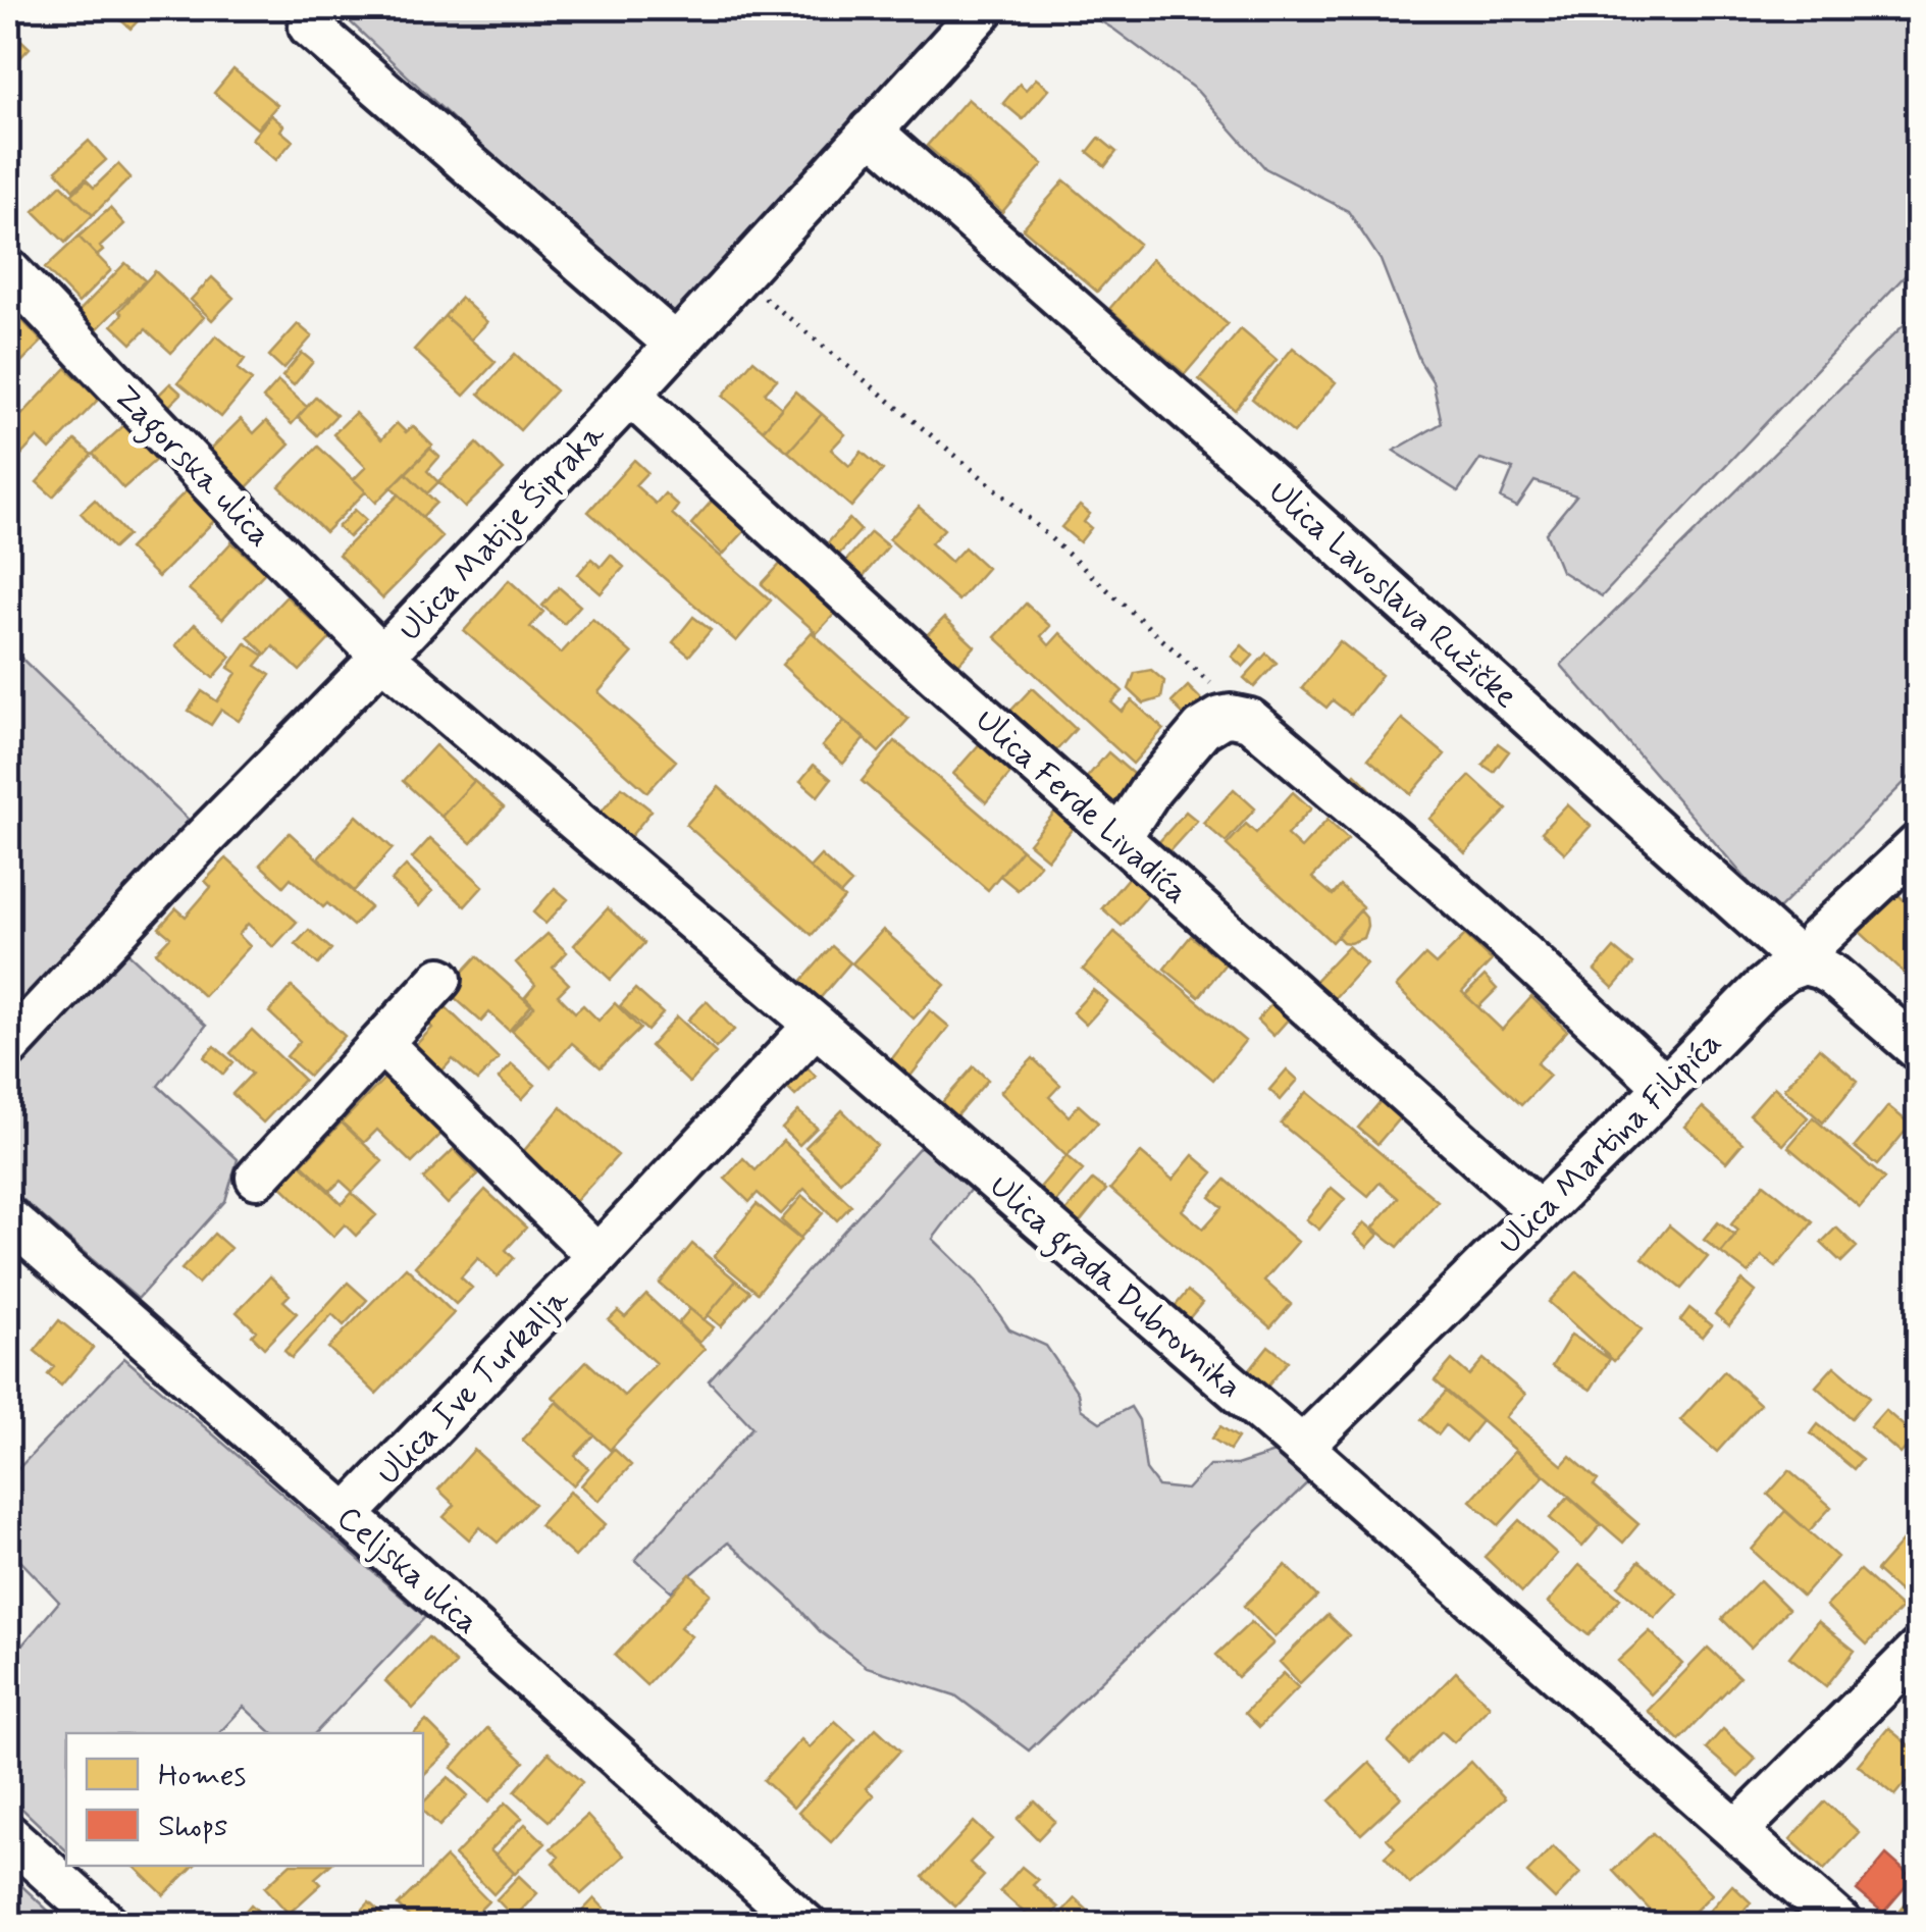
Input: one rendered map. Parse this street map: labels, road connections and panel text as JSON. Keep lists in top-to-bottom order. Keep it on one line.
{"streets":{"street":["Zagorska ulica","Ulica Matije Šipraka","Ulica Lavoslava Ružičke","Ulica Ferde Livadića","Ulica Martina Filipića","Ulica grada Dubrovnika","Ulica Ive Turkalja","Celjska ulica"]},"crossings":[["Zagorska ulica","Ulica Matije Šipraka"],["Zagorska ulica","Ulica grada Dubrovnika"],["Ulica Matije Šipraka","Ulica Lavoslava Ružičke"],["Ulica Matije Šipraka","Ulica Ferde Livadića"],["Ulica Matije Šipraka","Ulica grada Dubrovnika"],["Ulica Lavoslava Ružičke","Ulica Martina Filipića"],["Ulica Ferde Livadića","Ulica Martina Filipića"],["Ulica Martina Filipića","Ulica grada Dubrovnika"],["Ulica grada Dubrovnika","Ulica Ive Turkalja"],["Ulica Ive Turkalja","Celjska ulica"]],"legend":["Homes","Shops"]}
